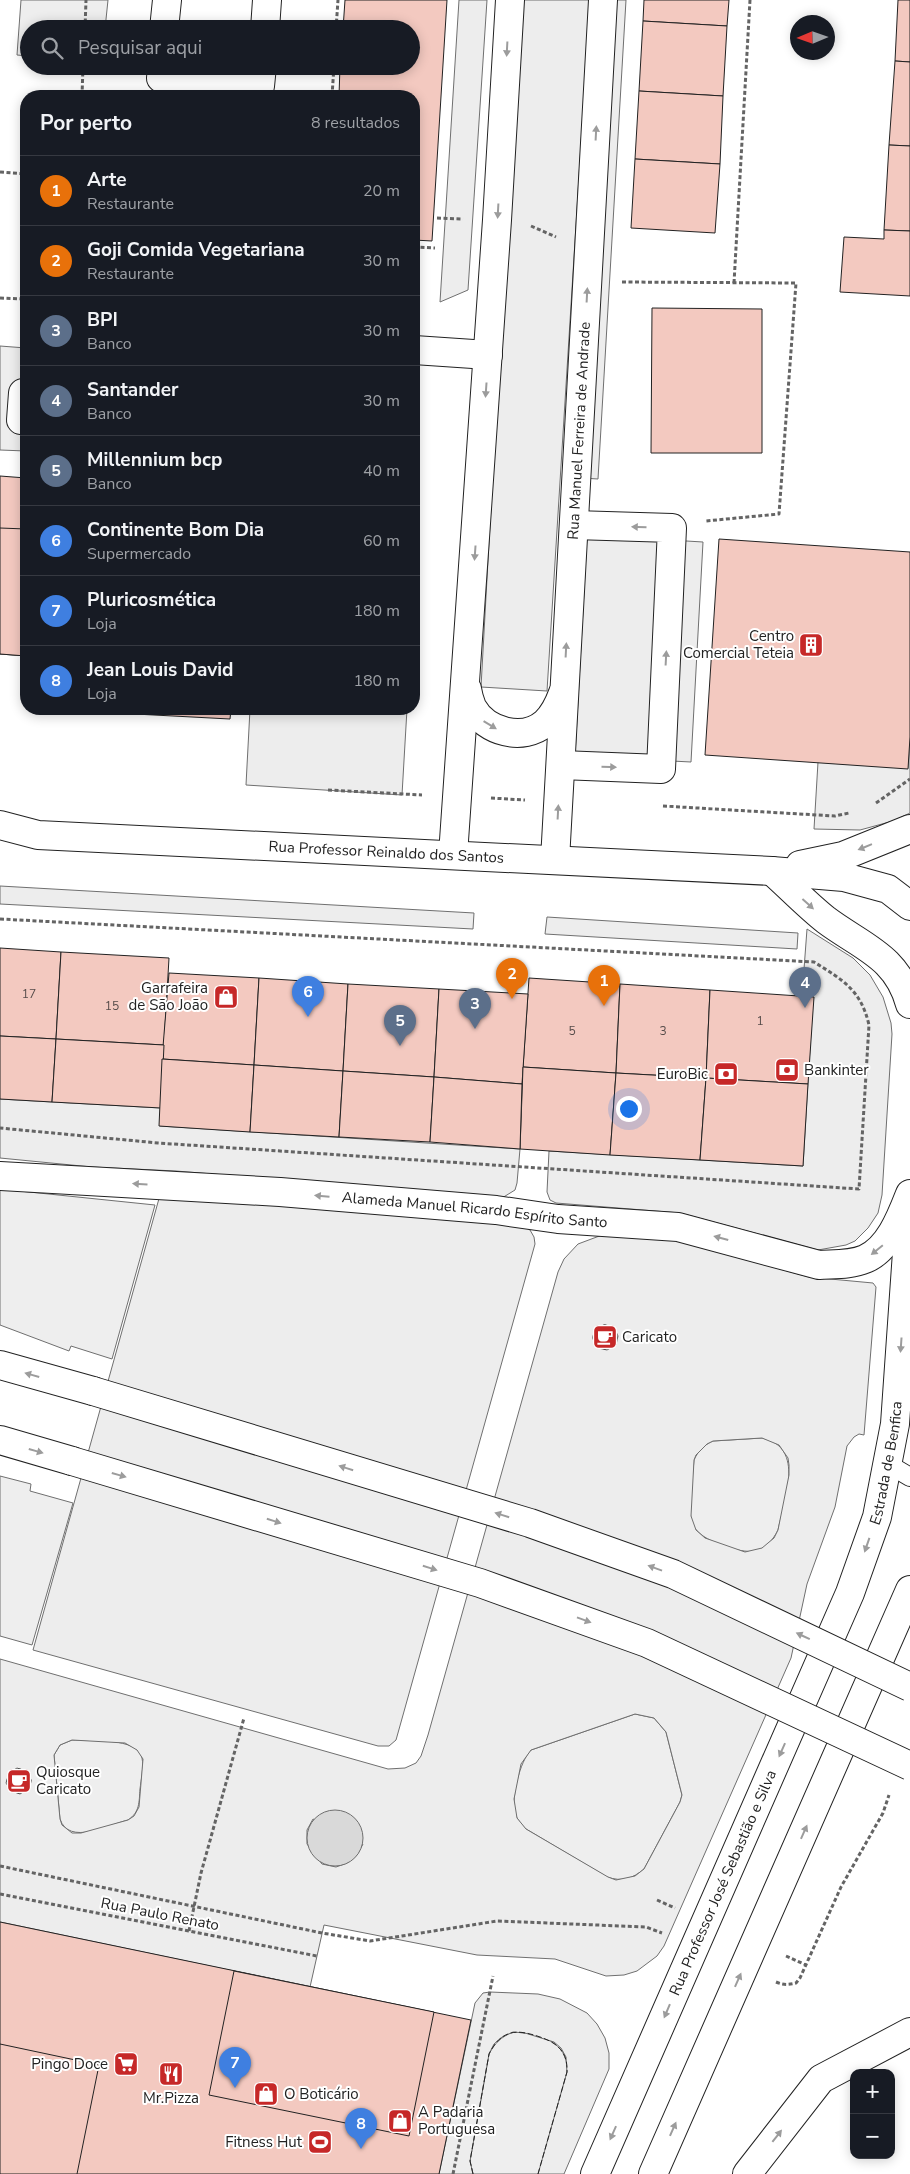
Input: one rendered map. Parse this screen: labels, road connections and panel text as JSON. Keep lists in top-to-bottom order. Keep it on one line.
{"streets":{"main road":["Rua Manuel Ferreira de Andrade","Rua Professor Reinaldo dos Santos","Alameda Manuel Ricardo Espírito Santo","Estrada de Benfica","Rua Professor José Sebastião e Silva"],"path":["Rua Paulo Renato"]},"crossings":[["Rua Manuel Ferreira de Andrade","Rua Professor Reinaldo dos Santos"],["Estrada de Benfica","Rua Professor José Sebastião e Silva"]],"one_way":["Alameda Manuel Ricardo Espírito Santo","Estrada de Benfica"],"places":{"building":["Centro Comercial Teteia"],"shop":["Garrafeira de São João","O Boticário","A Padaria Portuguesa"],"bank":["Bankinter","EuroBic"],"cafe":["Caricato","Quiosque Caricato"],"supermarket":["Pingo Doce"],"restaurant":["Mr.Pizza"],"sports":["Fitness Hut"]},"house_numbers":["17","15","1","5","3"],"north":"left","page":{"search":"Pesquisar aqui","heading":["Por perto","8 resultados"],"list":[{"mark":"1","name":"Arte","note":"Restaurante","value":"20 m"},{"mark":"2","name":"Goji Comida Vegetariana","note":"Restaurante","value":"30 m"},{"mark":"3","name":"BPI","note":"Banco","value":"30 m"},{"mark":"4","name":"Santander","note":"Banco","value":"30 m"},{"mark":"5","name":"Millennium bcp","note":"Banco","value":"40 m"},{"mark":"6","name":"Continente Bom Dia","note":"Supermercado","value":"60 m"},{"mark":"7","name":"Pluricosmética","note":"Loja","value":"180 m"},{"mark":"8","name":"Jean Louis David","note":"Loja","value":"180 m"}],"pins":["2","1","4","6","3","5","7","8"],"map_buttons":["+","−"]}}
